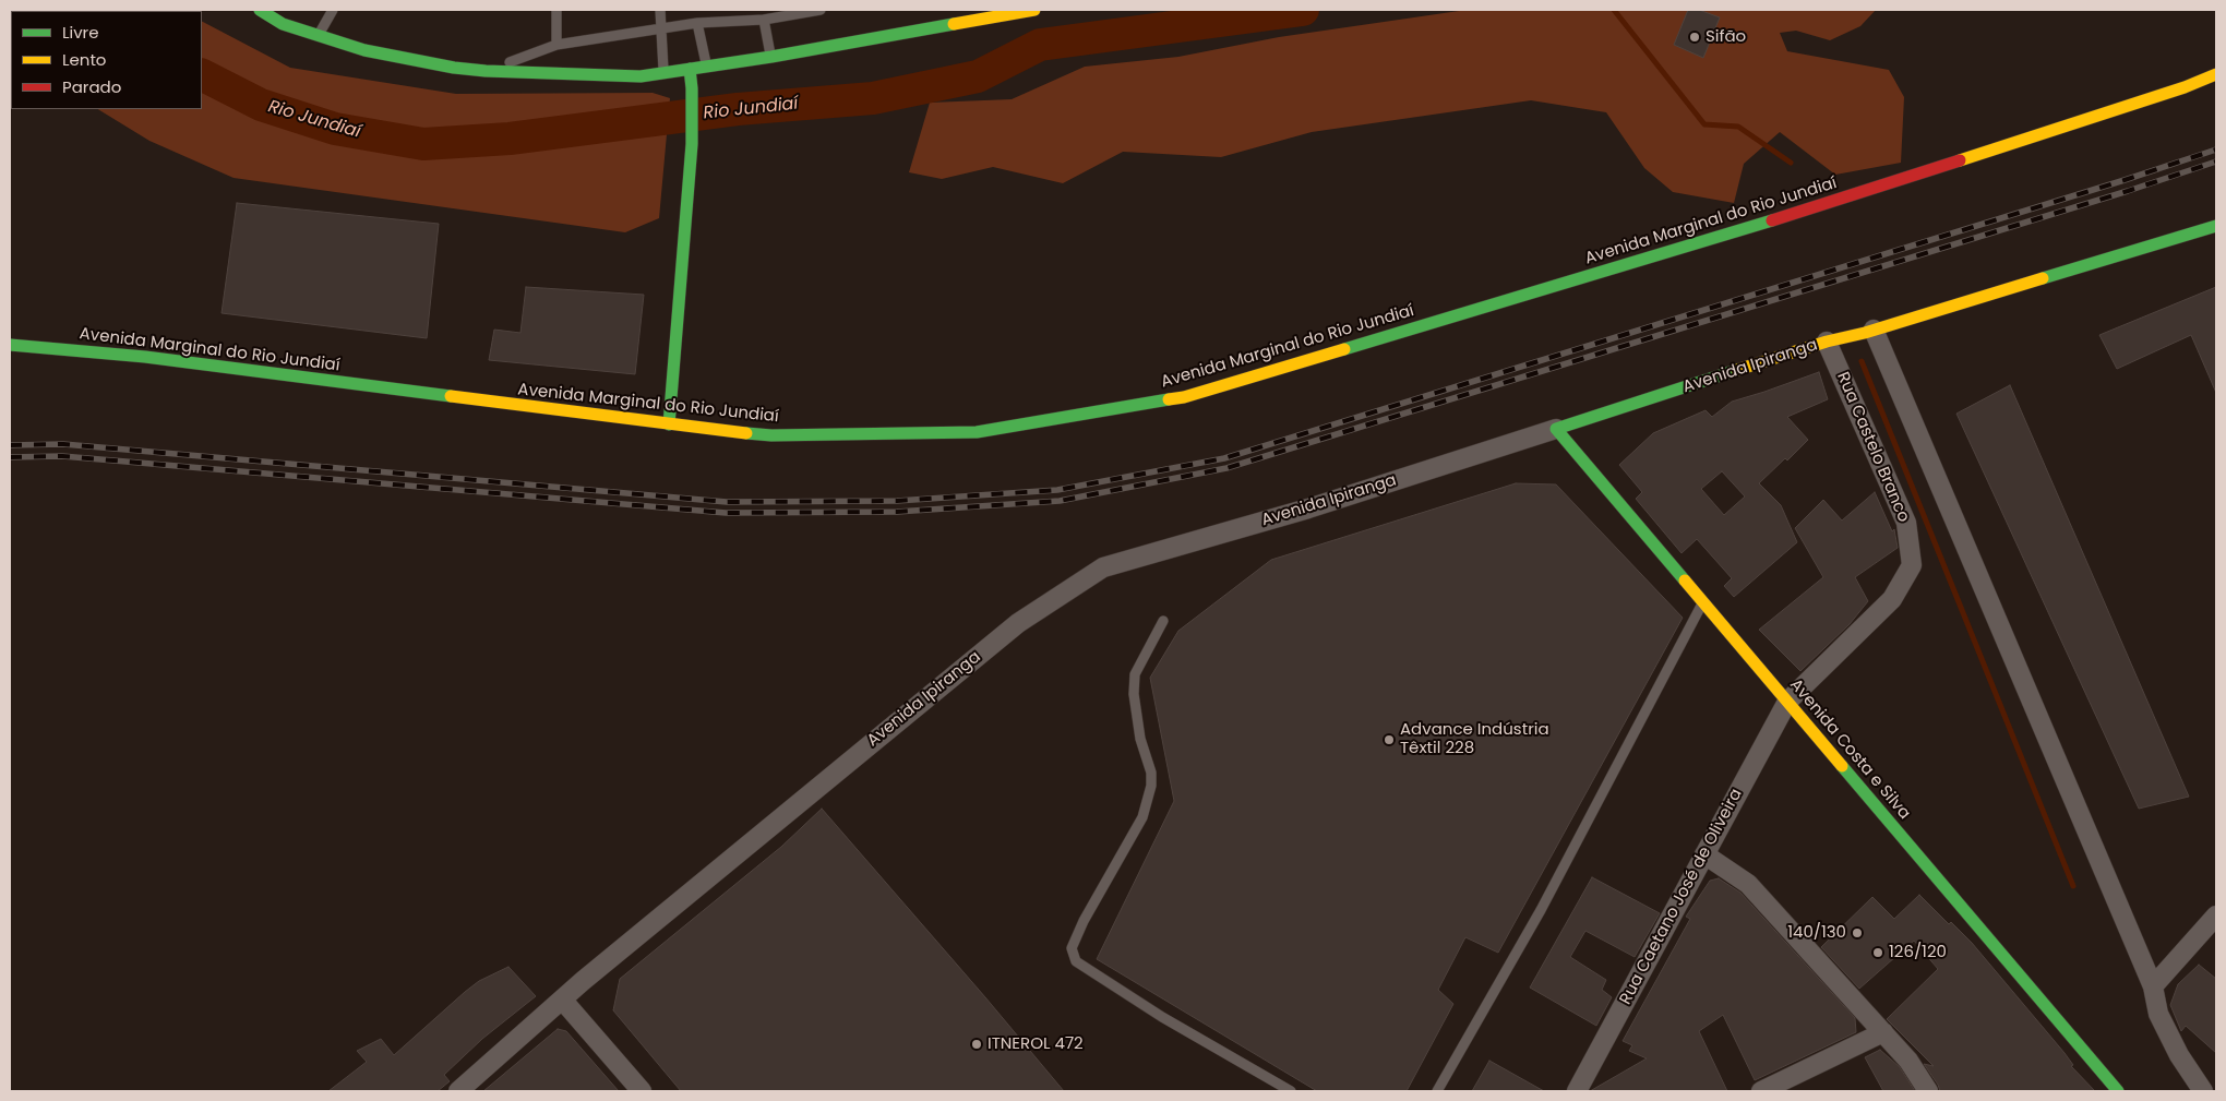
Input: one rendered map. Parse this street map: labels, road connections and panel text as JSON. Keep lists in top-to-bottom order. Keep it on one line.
{"streets":{"main road":["Avenida Marginal do Rio Jundiaí","Avenida Ipiranga","Avenida Costa e Silva"],"street":["Rua Castelo Branco","Rua Caetano José de Oliveira"]},"crossings":[["Avenida Ipiranga","Rua Castelo Branco"],["Avenida Ipiranga","Avenida Costa e Silva"],["Rua Castelo Branco","Avenida Costa e Silva"],["Rua Castelo Branco","Rua Caetano José de Oliveira"],["Avenida Costa e Silva","Rua Caetano José de Oliveira"]],"water":["Rio Jundiaí"],"places":["Sifão","Advance Indústria Têxtil 228","140/130","126/120","ITNEROL 472"],"legend":["Livre","Lento","Parado"]}
